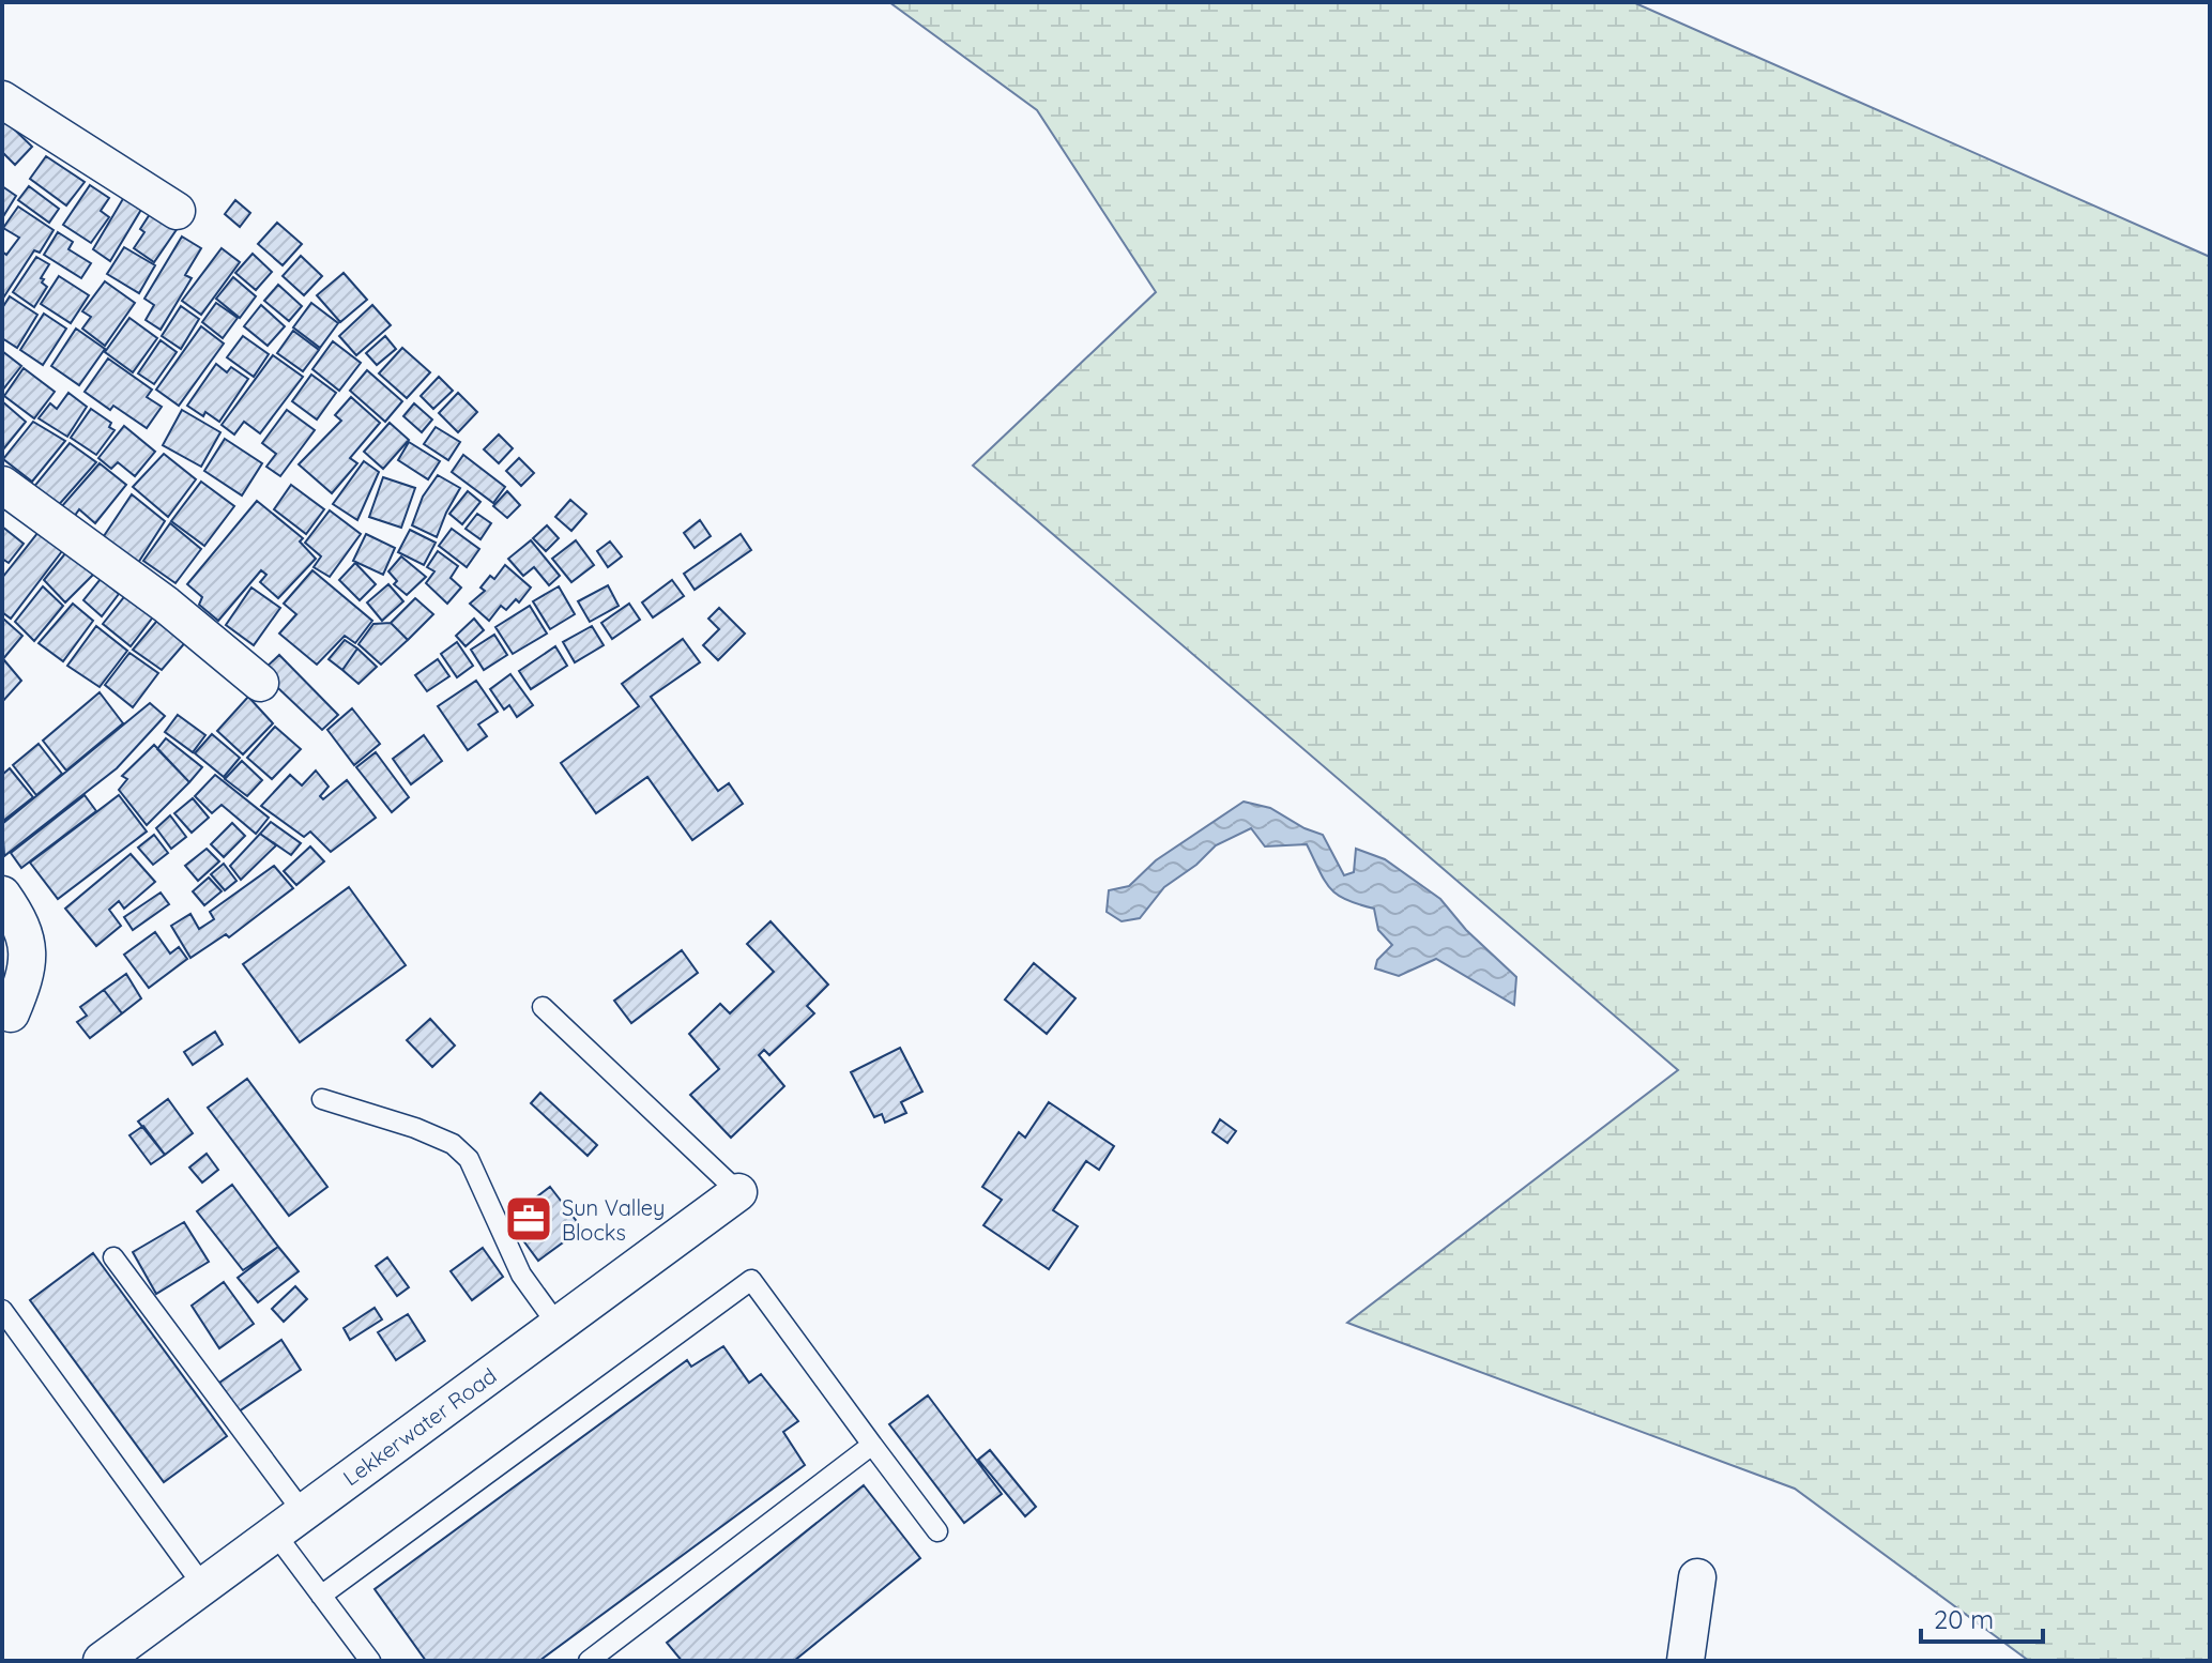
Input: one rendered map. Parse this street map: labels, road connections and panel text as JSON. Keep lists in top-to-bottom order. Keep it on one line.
{"streets":{"street":["Lekkerwater Road"]},"places":{"office":["Sun Valley Blocks"]},"scale_bar":"20 m"}
